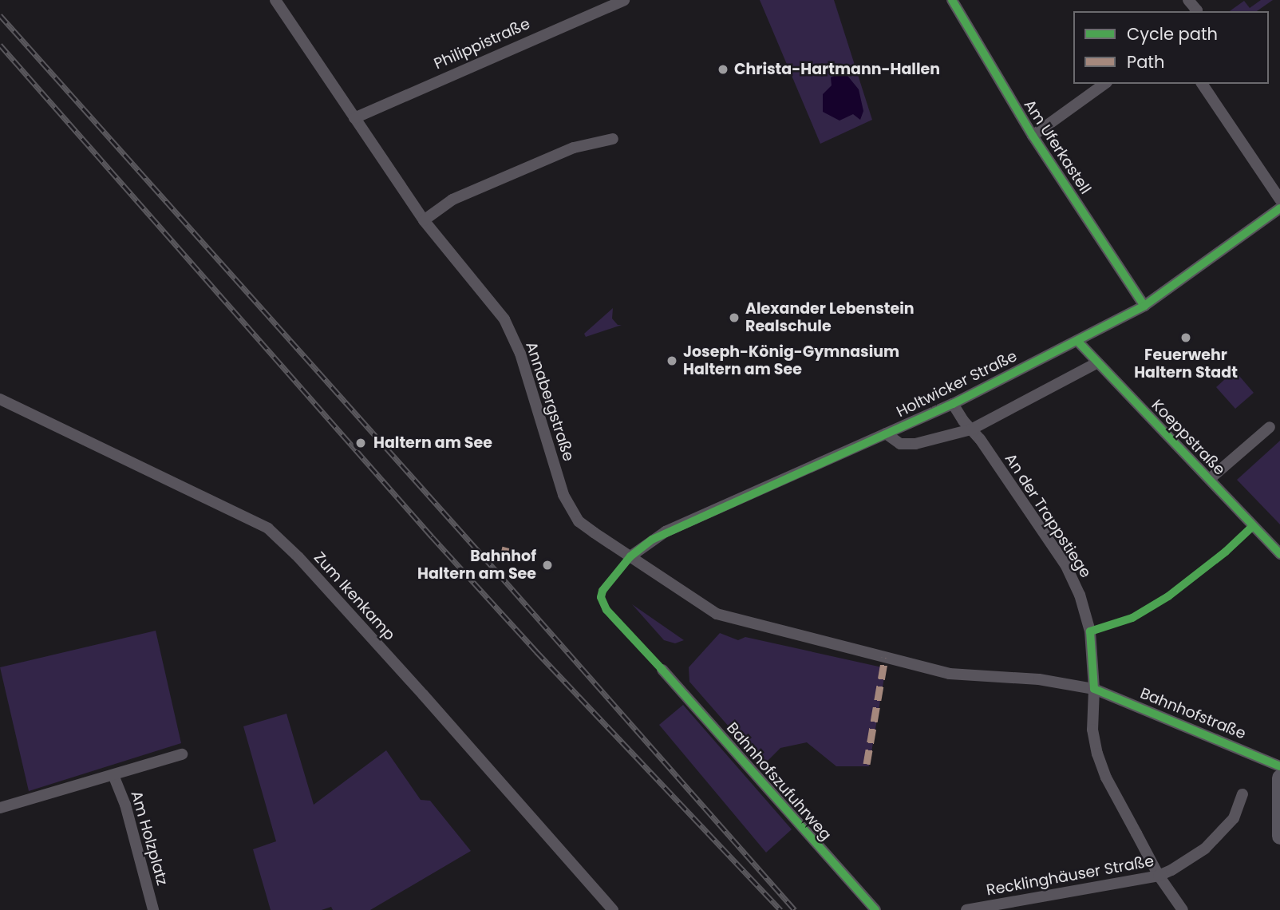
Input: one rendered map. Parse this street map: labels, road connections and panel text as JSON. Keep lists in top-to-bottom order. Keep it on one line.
{"streets":{"street":["Philippistraße","Am Uferkastell","Holtwicker Straße","Annabergstraße","Koeppstraße","An der Trappstiege","Zum Ikenkamp","Bahnhofstraße","Bahnhofszufuhrweg","Am Holzplatz","Recklinghäuser Straße"]},"crossings":[["Philippistraße","Annabergstraße"],["Am Uferkastell","Holtwicker Straße"],["Holtwicker Straße","Annabergstraße"],["Holtwicker Straße","Koeppstraße"],["Holtwicker Straße","An der Trappstiege"],["Holtwicker Straße","Bahnhofstraße"],["Annabergstraße","Bahnhofstraße"],["An der Trappstiege","Bahnhofstraße"],["An der Trappstiege","Recklinghäuser Straße"]],"places":["Christa-Hartmann-Hallen","Alexander Lebenstein Realschule","Feuerwehr Haltern Stadt","Joseph-König-Gymnasium Haltern am See","Haltern am See","Bahnhof Haltern am See"],"legend":["Cycle path","Path"]}
